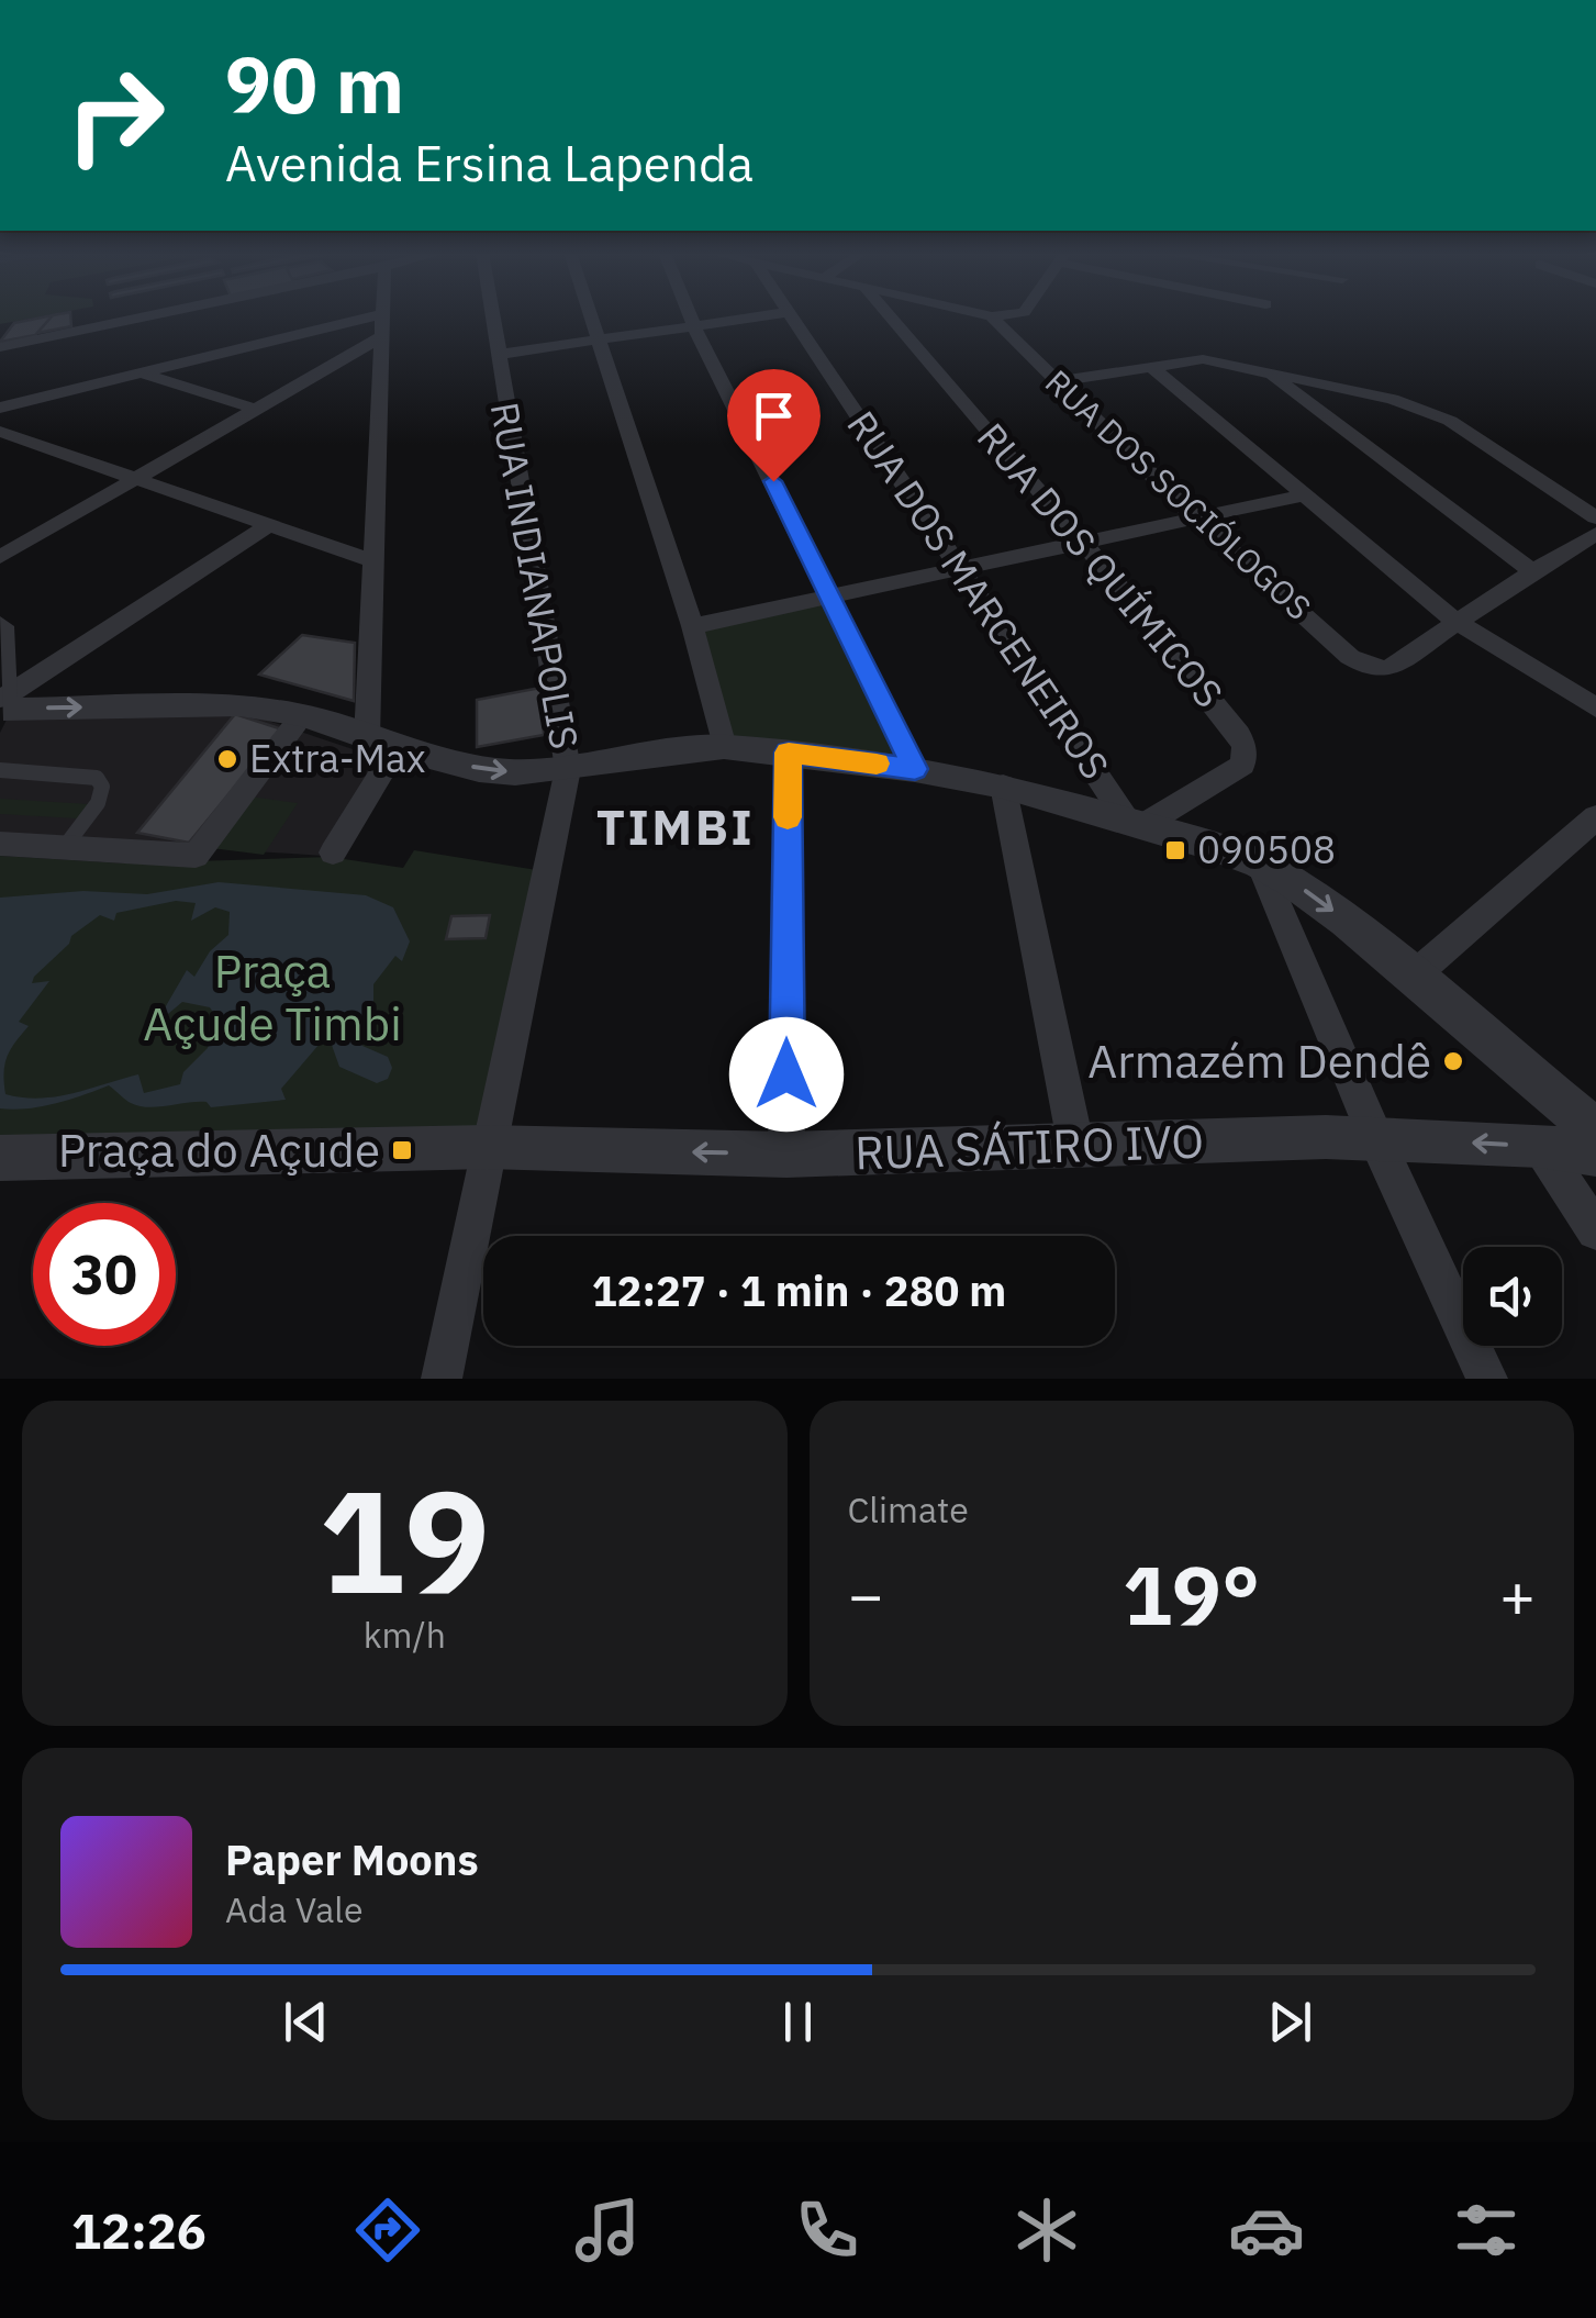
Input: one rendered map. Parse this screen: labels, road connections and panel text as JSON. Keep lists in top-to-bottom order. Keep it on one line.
{"streets":{"street":["RUA DOS SOCIÓLOGOS","RUA DOS QUÍMICOS","RUA INDIANAPOLIS","RUA DOS MARCENEIROS","RUA SÁTIRO IVO"]},"crossings":[["RUA DOS QUÍMICOS","RUA DOS MARCENEIROS"]],"districts":["TIMBI"],"parks":["Praça Açude Timbi"],"places":{"other":["Extra-Max","Armazém Dendê"],"transit":["090508","Praça do Açude"]},"page":{"turn":["90 m","Avenida Ersina Lapenda"],"limit":"30","trip":"12:27 · 1 min · 280 m","tile":[["19","km/h"],"Climate"],"heat":["−","19°","+"],"song":["Paper Moons","Ada Vale"],"tabs":"12:26"}}
